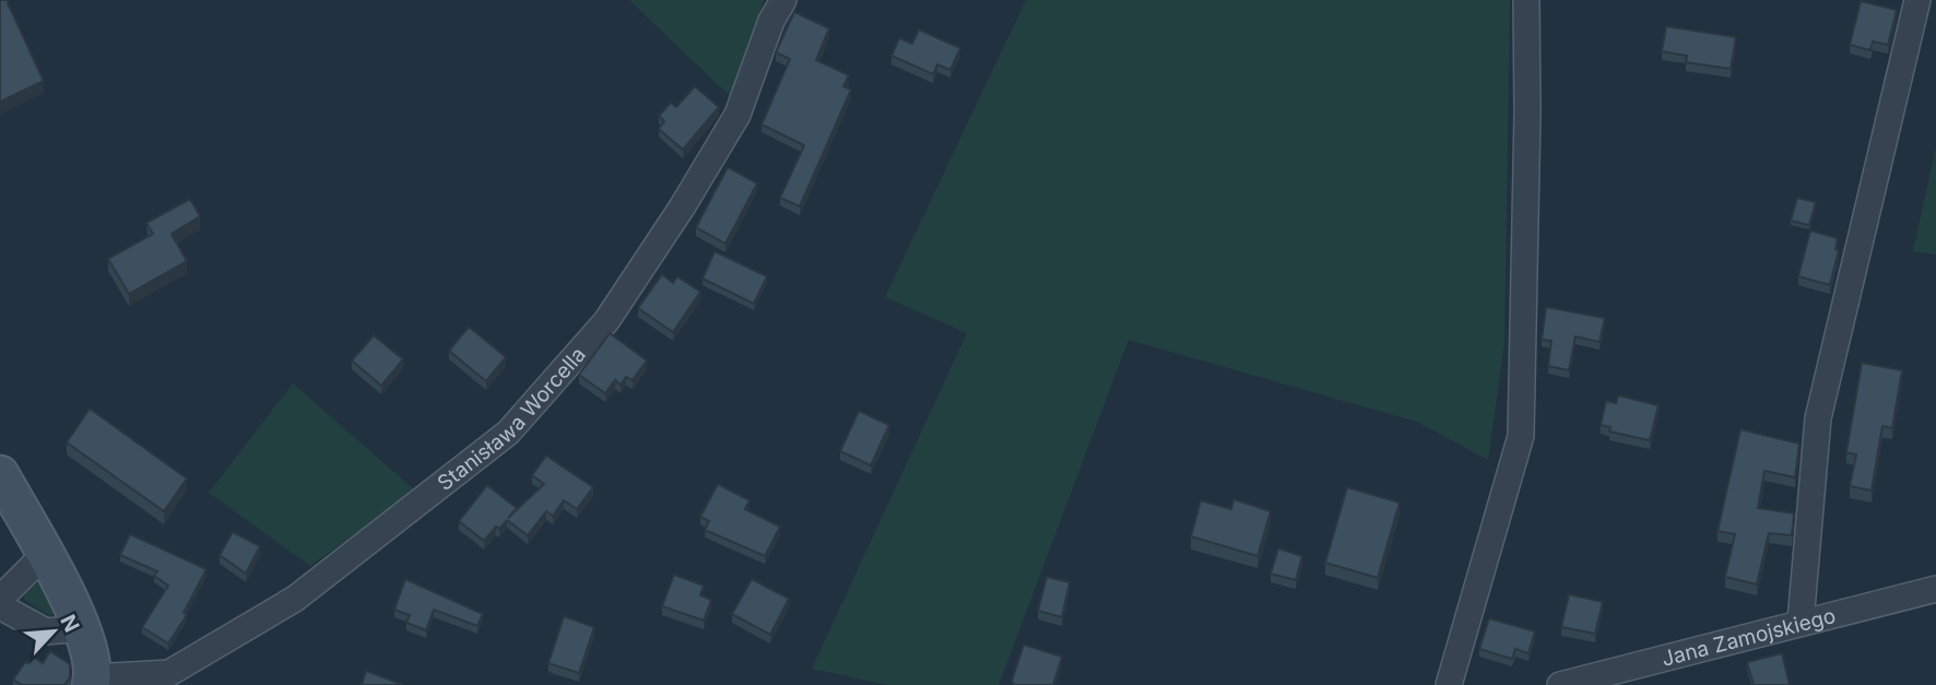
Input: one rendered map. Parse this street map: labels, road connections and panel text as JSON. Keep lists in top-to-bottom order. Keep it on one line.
{"streets":{"street":["Stanisława Worcella","Jana Zamojskiego"]},"north":"top right"}
